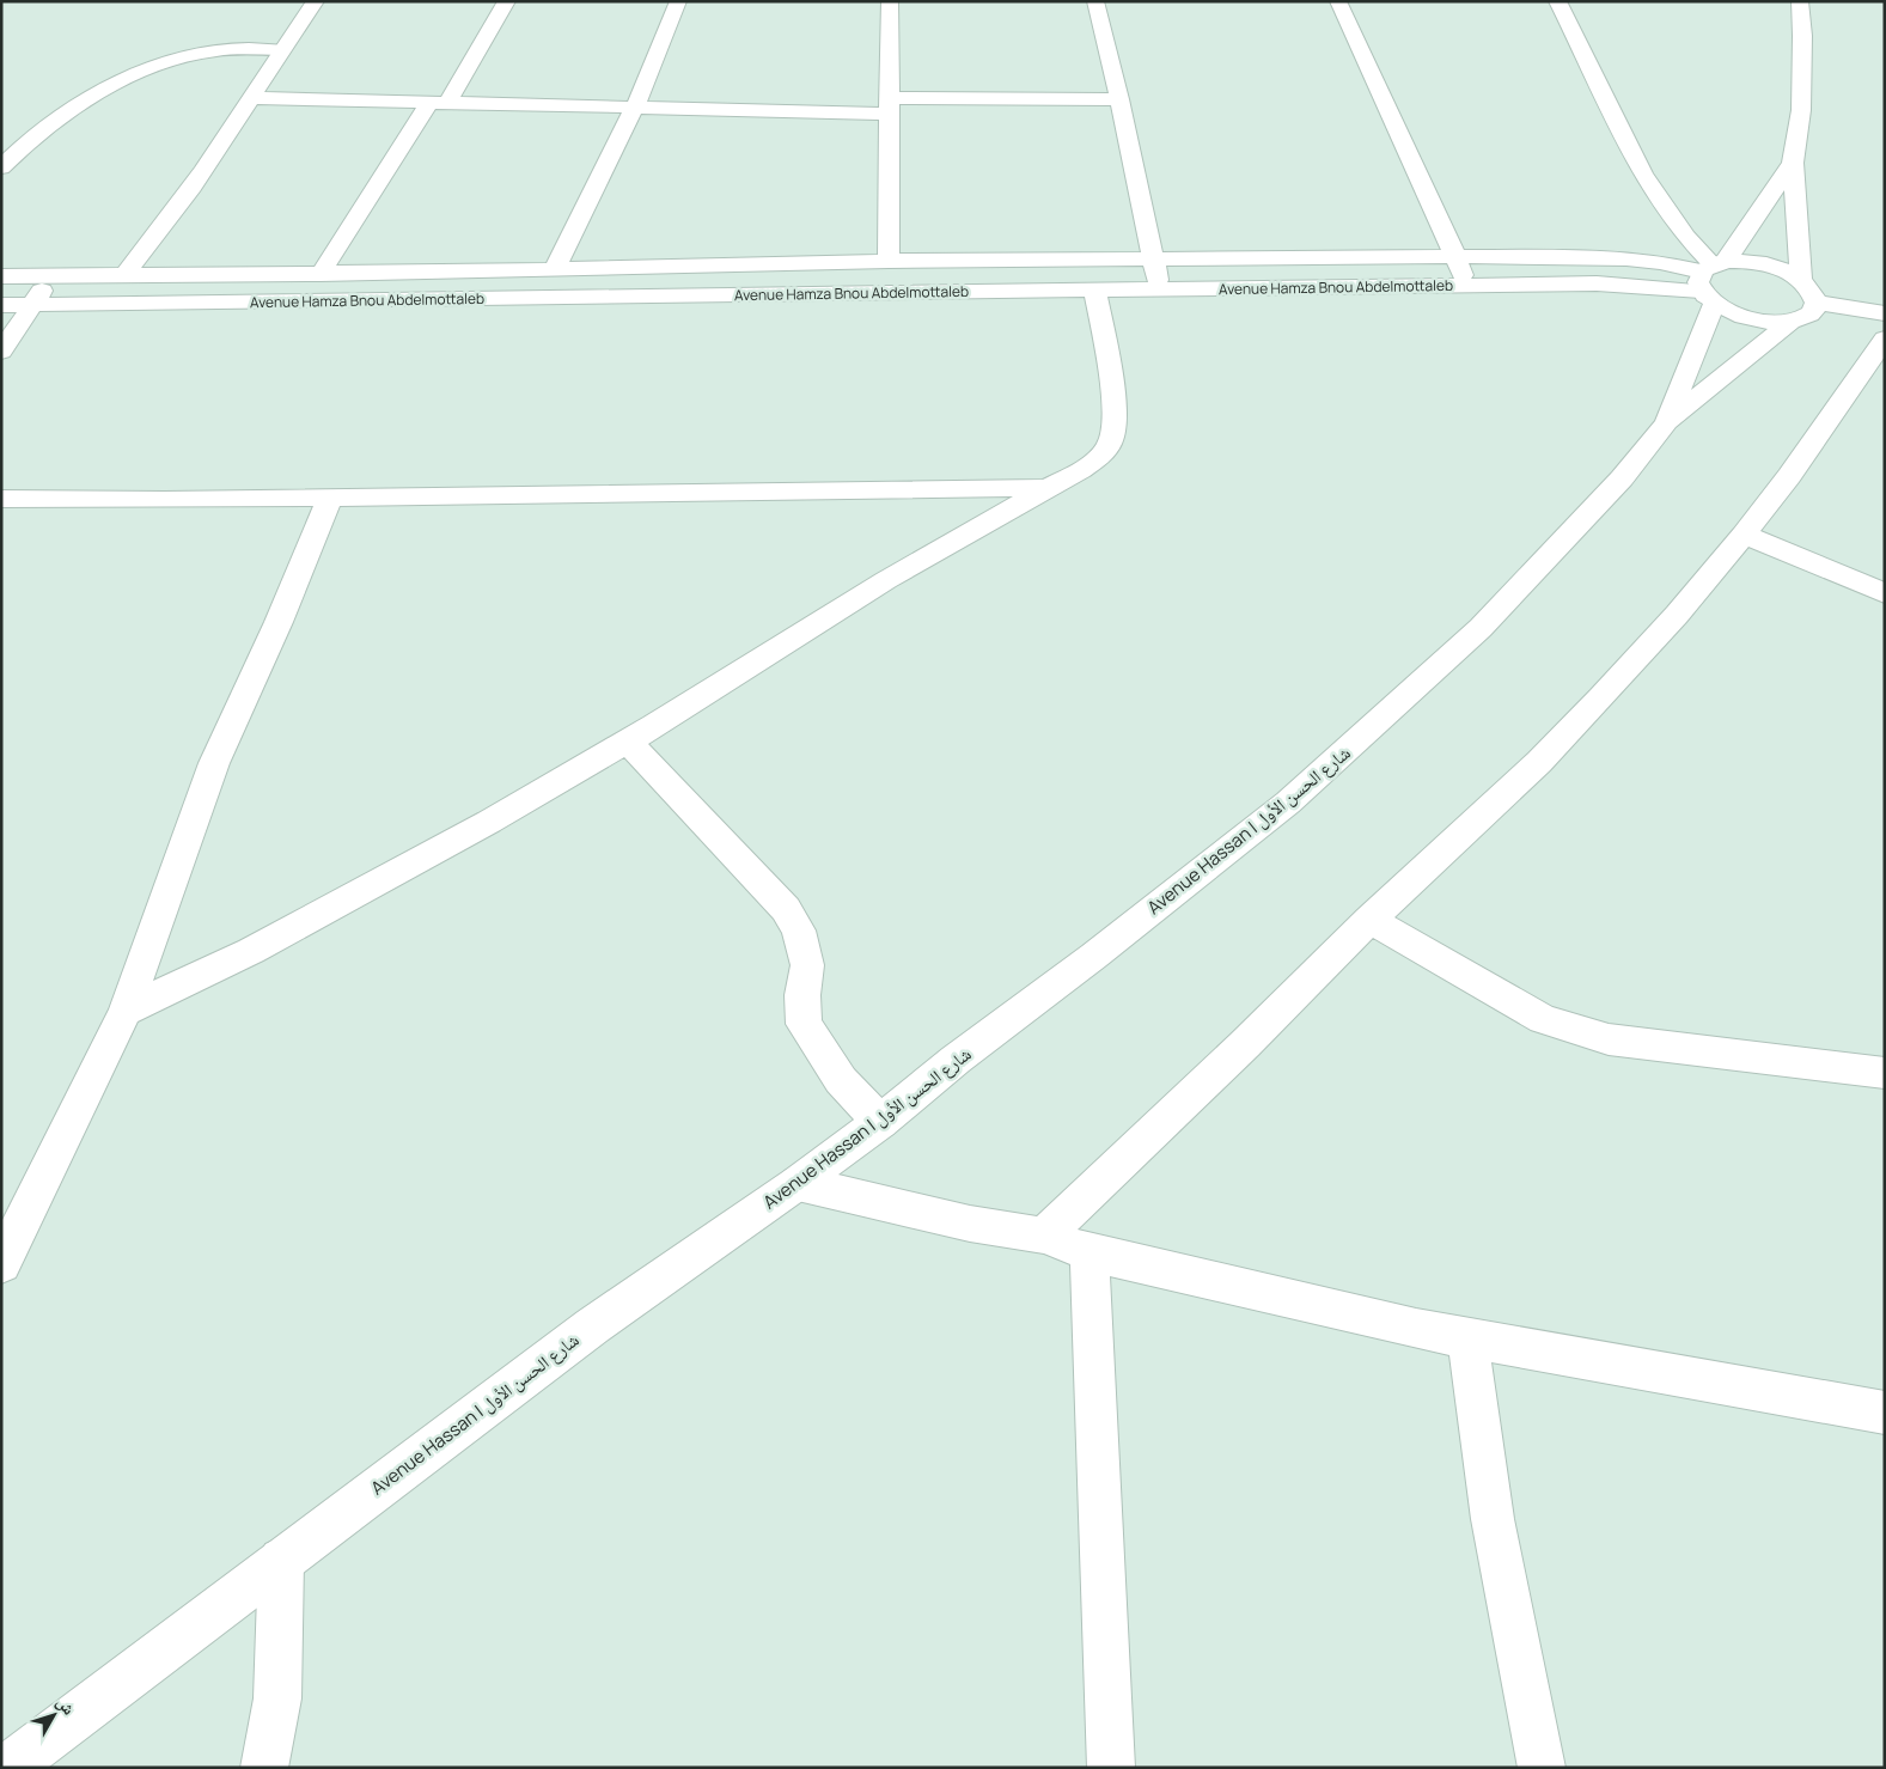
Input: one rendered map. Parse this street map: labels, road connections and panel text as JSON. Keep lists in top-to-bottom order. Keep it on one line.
{"streets":{"street":["Avenue Hamza Bnou Abdelmottaleb","Avenue Hassan I شارع الحسن الأول"]},"crossings":[["Avenue Hamza Bnou Abdelmottaleb","Avenue Hassan I شارع الحسن الأول"]],"north":"top right"}
